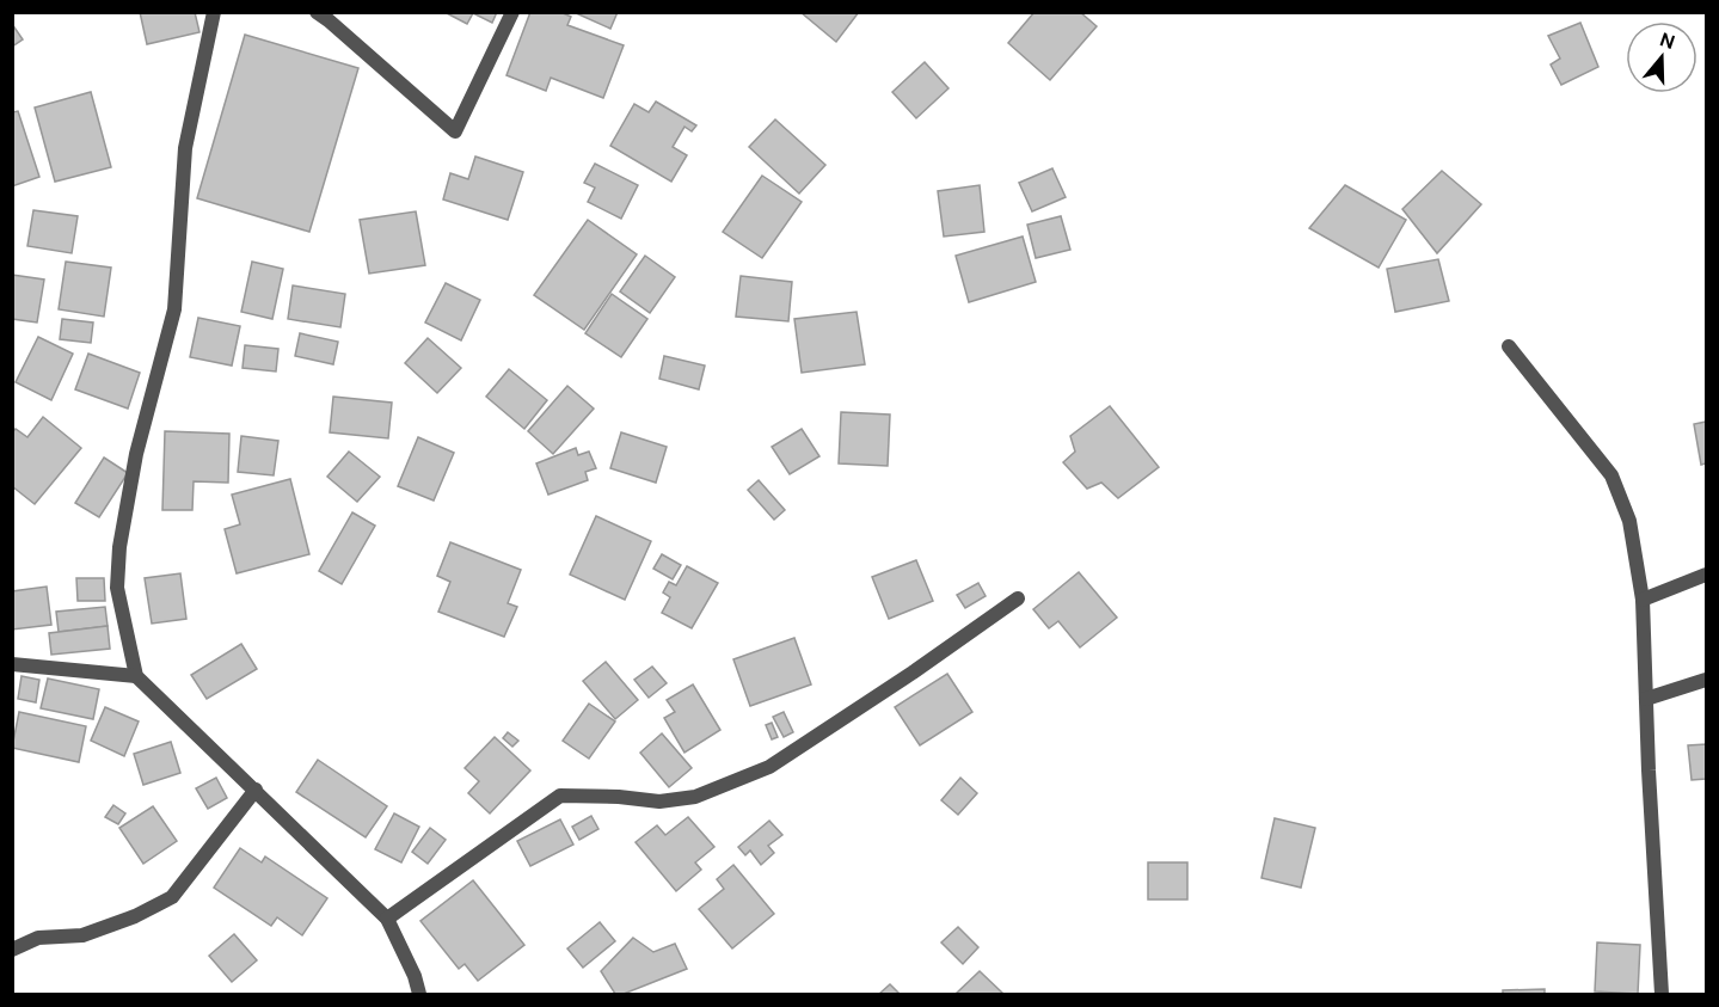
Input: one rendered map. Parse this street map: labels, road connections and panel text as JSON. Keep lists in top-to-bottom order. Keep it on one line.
{"north":"top"}
